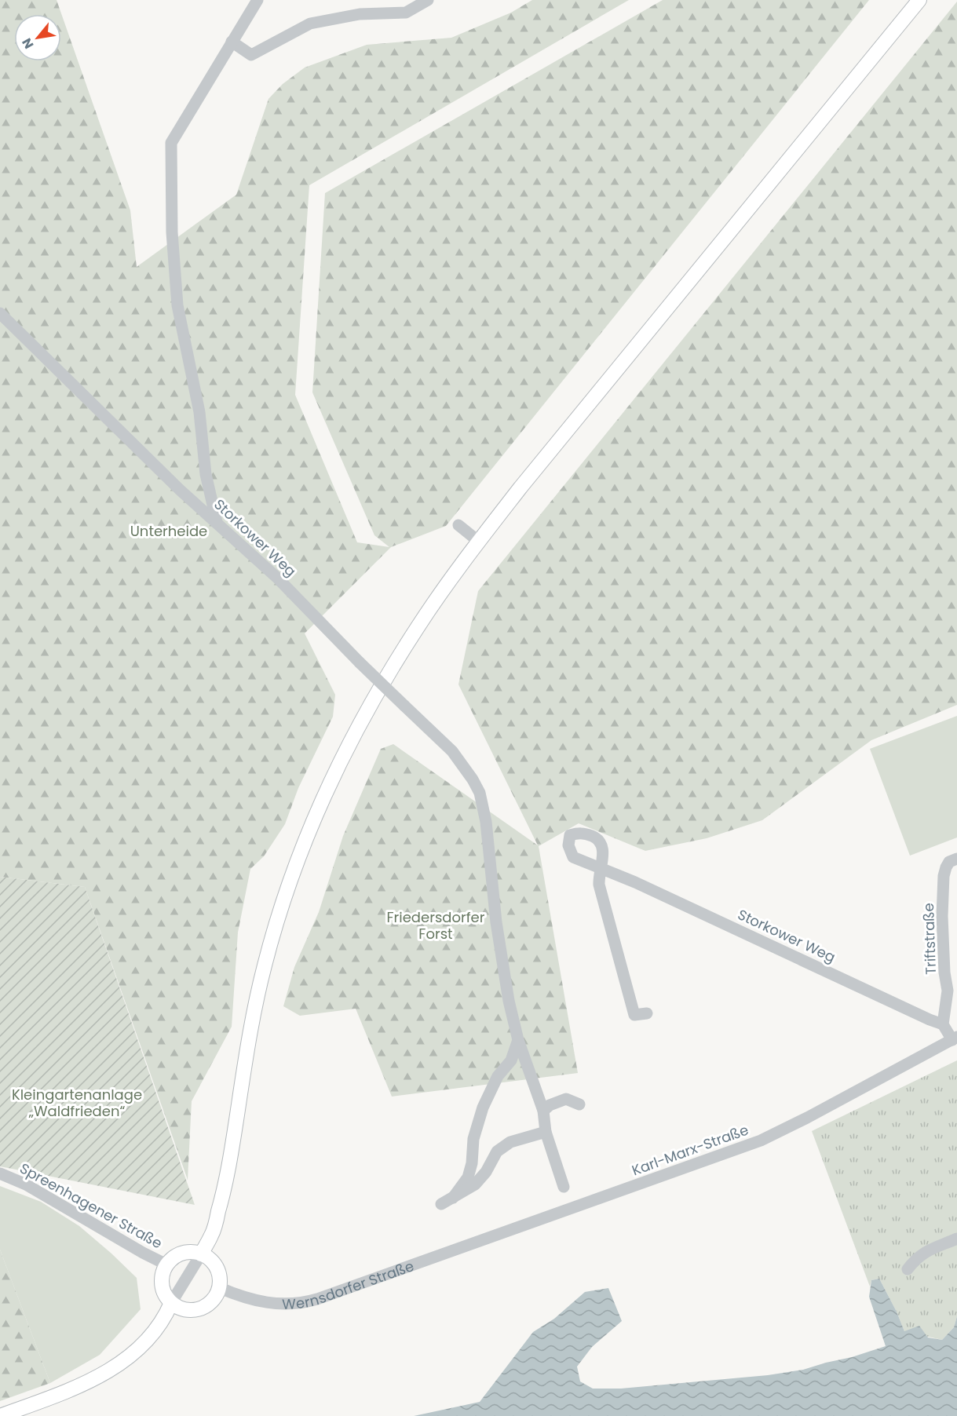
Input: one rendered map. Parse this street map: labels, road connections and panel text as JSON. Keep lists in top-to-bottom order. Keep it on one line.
{"streets":{"street":["Storkower Weg","Triftstraße","Karl-Marx-Straße","Spreenhagener Straße","Wernsdorfer Straße"]},"crossings":[["Storkower Weg","Triftstraße"],["Karl-Marx-Straße","Wernsdorfer Straße"]],"parks":["Unterheide","Friedersdorfer Forst","Kleingartenanlage „Waldfrieden“"],"north":"bottom left"}
